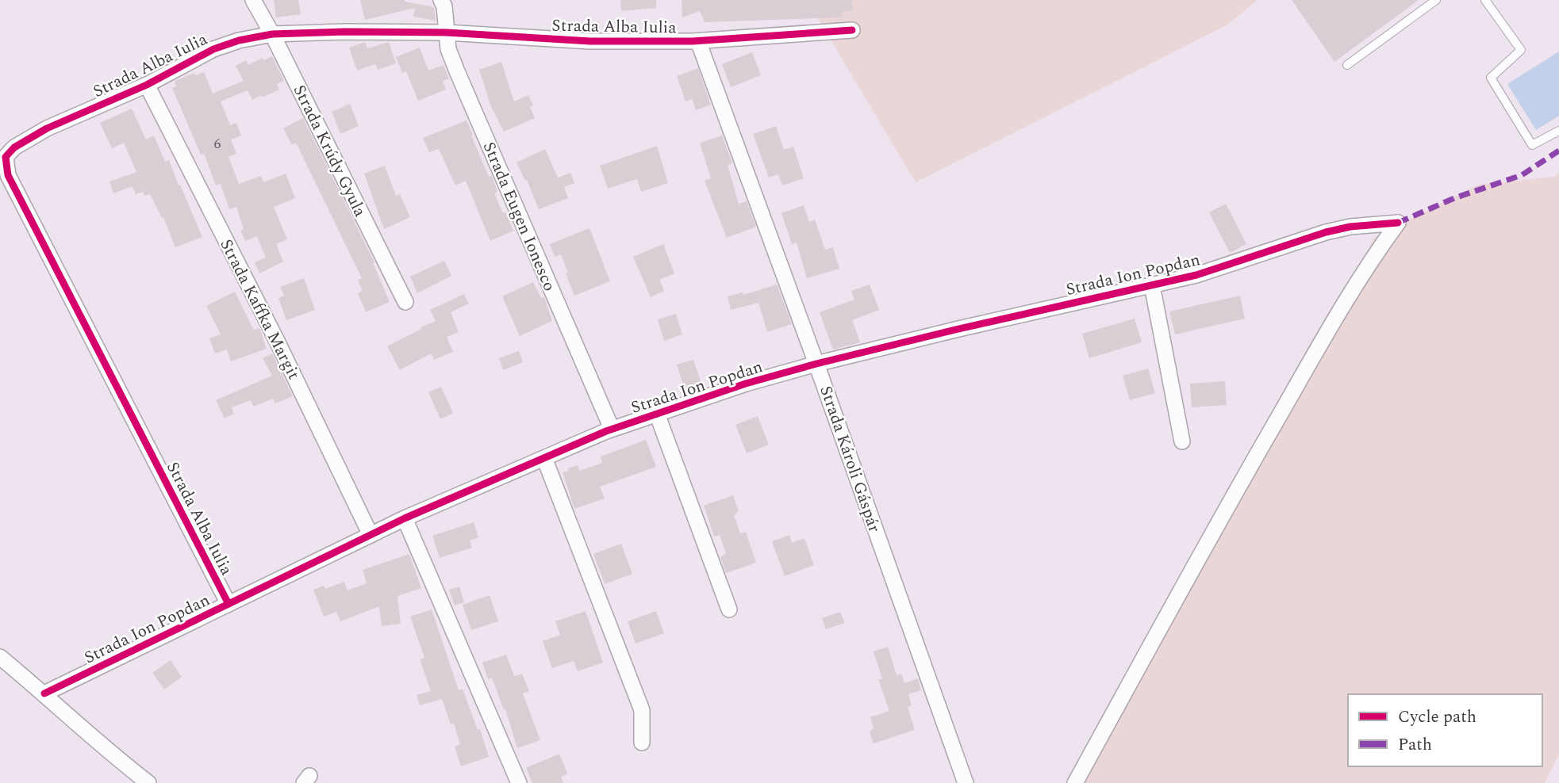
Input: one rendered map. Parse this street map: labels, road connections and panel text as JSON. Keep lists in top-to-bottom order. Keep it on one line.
{"streets":{"street":["Strada Alba Iulia","Strada Krúdy Gyula","Strada Eugen Ionesco","Strada Ion Popdan","Strada Kaffka Margit","Strada Károli Gáspár"]},"crossings":[["Strada Alba Iulia","Strada Krúdy Gyula"],["Strada Alba Iulia","Strada Eugen Ionesco"],["Strada Alba Iulia","Strada Ion Popdan"],["Strada Alba Iulia","Strada Kaffka Margit"],["Strada Alba Iulia","Strada Károli Gáspár"],["Strada Eugen Ionesco","Strada Ion Popdan"],["Strada Ion Popdan","Strada Kaffka Margit"],["Strada Ion Popdan","Strada Károli Gáspár"]],"house_numbers":["6"],"legend":["Cycle path","Path"]}
